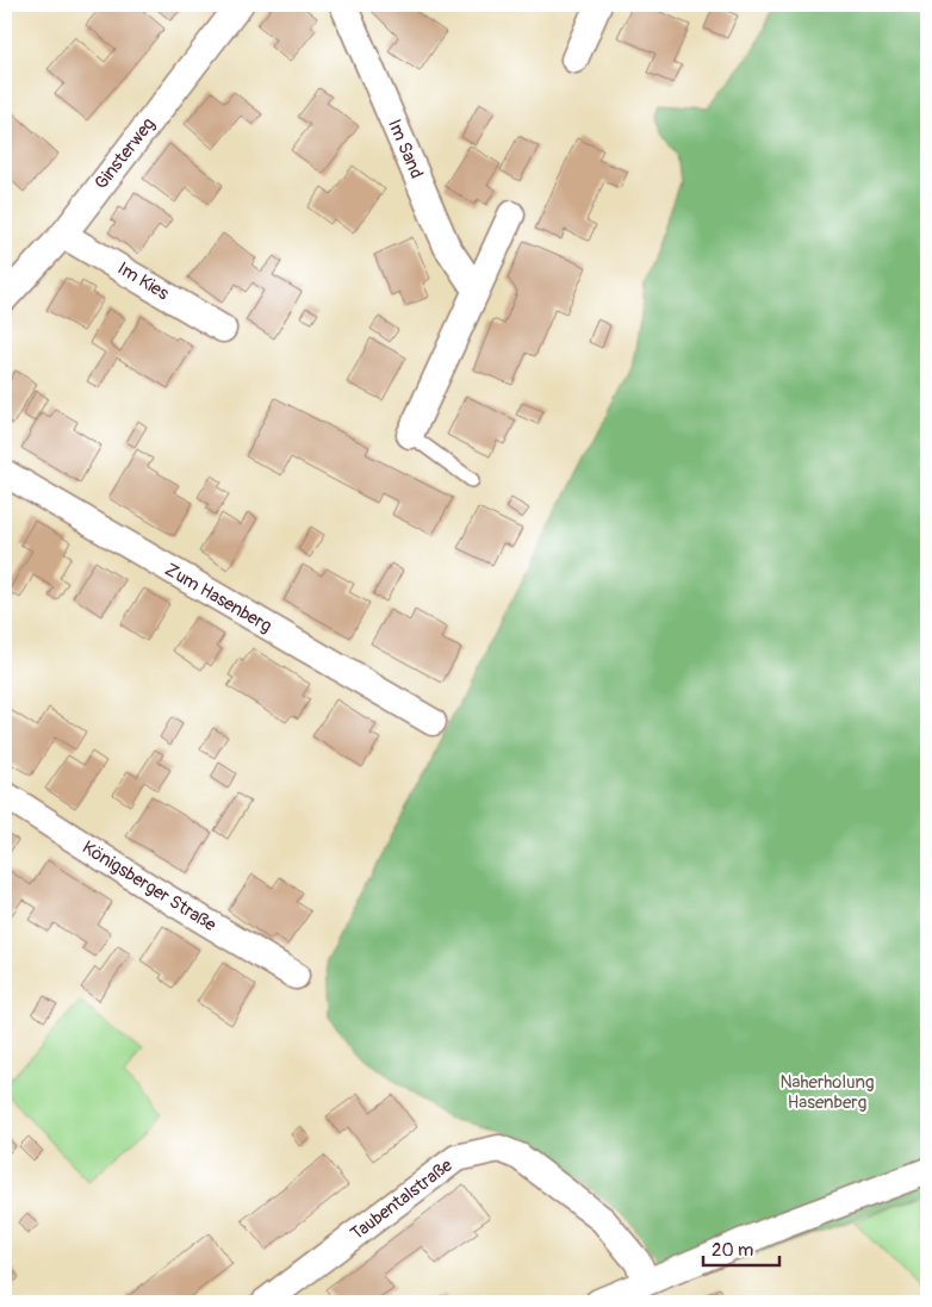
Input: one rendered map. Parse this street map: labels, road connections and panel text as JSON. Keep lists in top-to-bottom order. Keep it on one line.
{"streets":{"street":["Im Sand","Ginsterweg","Im Kies","Zum Hasenberg","Königsberger Straße","Taubentalstraße"]},"crossings":[["Ginsterweg","Im Kies"]],"parks":["Naherholung Hasenberg"],"scale_bar":"20 m"}
